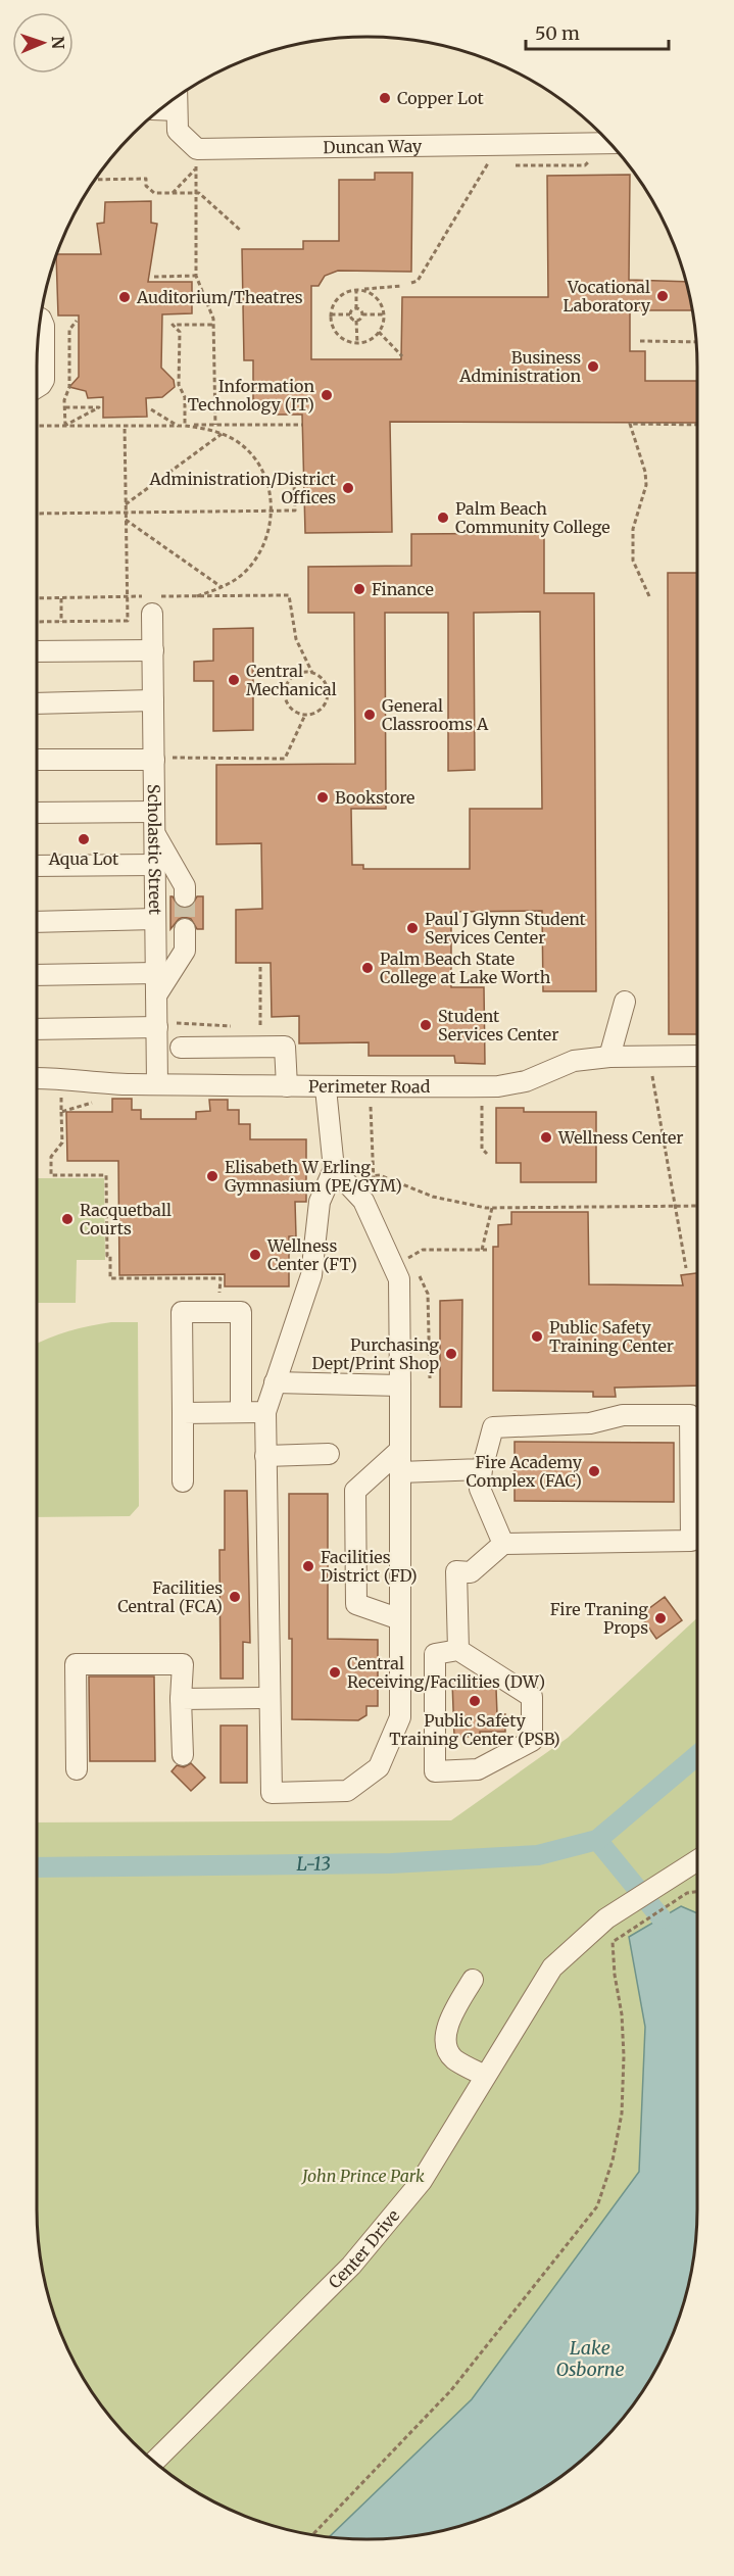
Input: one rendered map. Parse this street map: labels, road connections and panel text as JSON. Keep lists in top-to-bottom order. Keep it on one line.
{"streets":{"street":["Duncan Way","Scholastic Street","Perimeter Road","Center Drive"]},"crossings":[["Scholastic Street","Perimeter Road"]],"water":["L-13","Lake Osborne"],"parks":["John Prince Park"],"places":["Copper Lot","Vocational Laboratory","Auditorium/Theatres","Business Administration","Information Technology (IT)","Administration/District Offices","Palm Beach Community College","Finance","Central Mechanical","General Classrooms A","Bookstore","Aqua Lot","Paul J Glynn Student Services Center","Palm Beach State College at Lake Worth","Student Services Center","Wellness Center","Elisabeth W Erling Gymnasium (PE/GYM)","Racquetball Courts","Wellness Center (FT)","Public Safety Training Center","Purchasing Dept/Print Shop","Fire Academy Complex (FAC)","Facilities District (FD)","Facilities Central (FCA)","Fire Traning Props","Central Receiving/Facilities (DW)","Public Safety Training Center (PSB)"],"scale_bar":"50 m","north":"right"}
